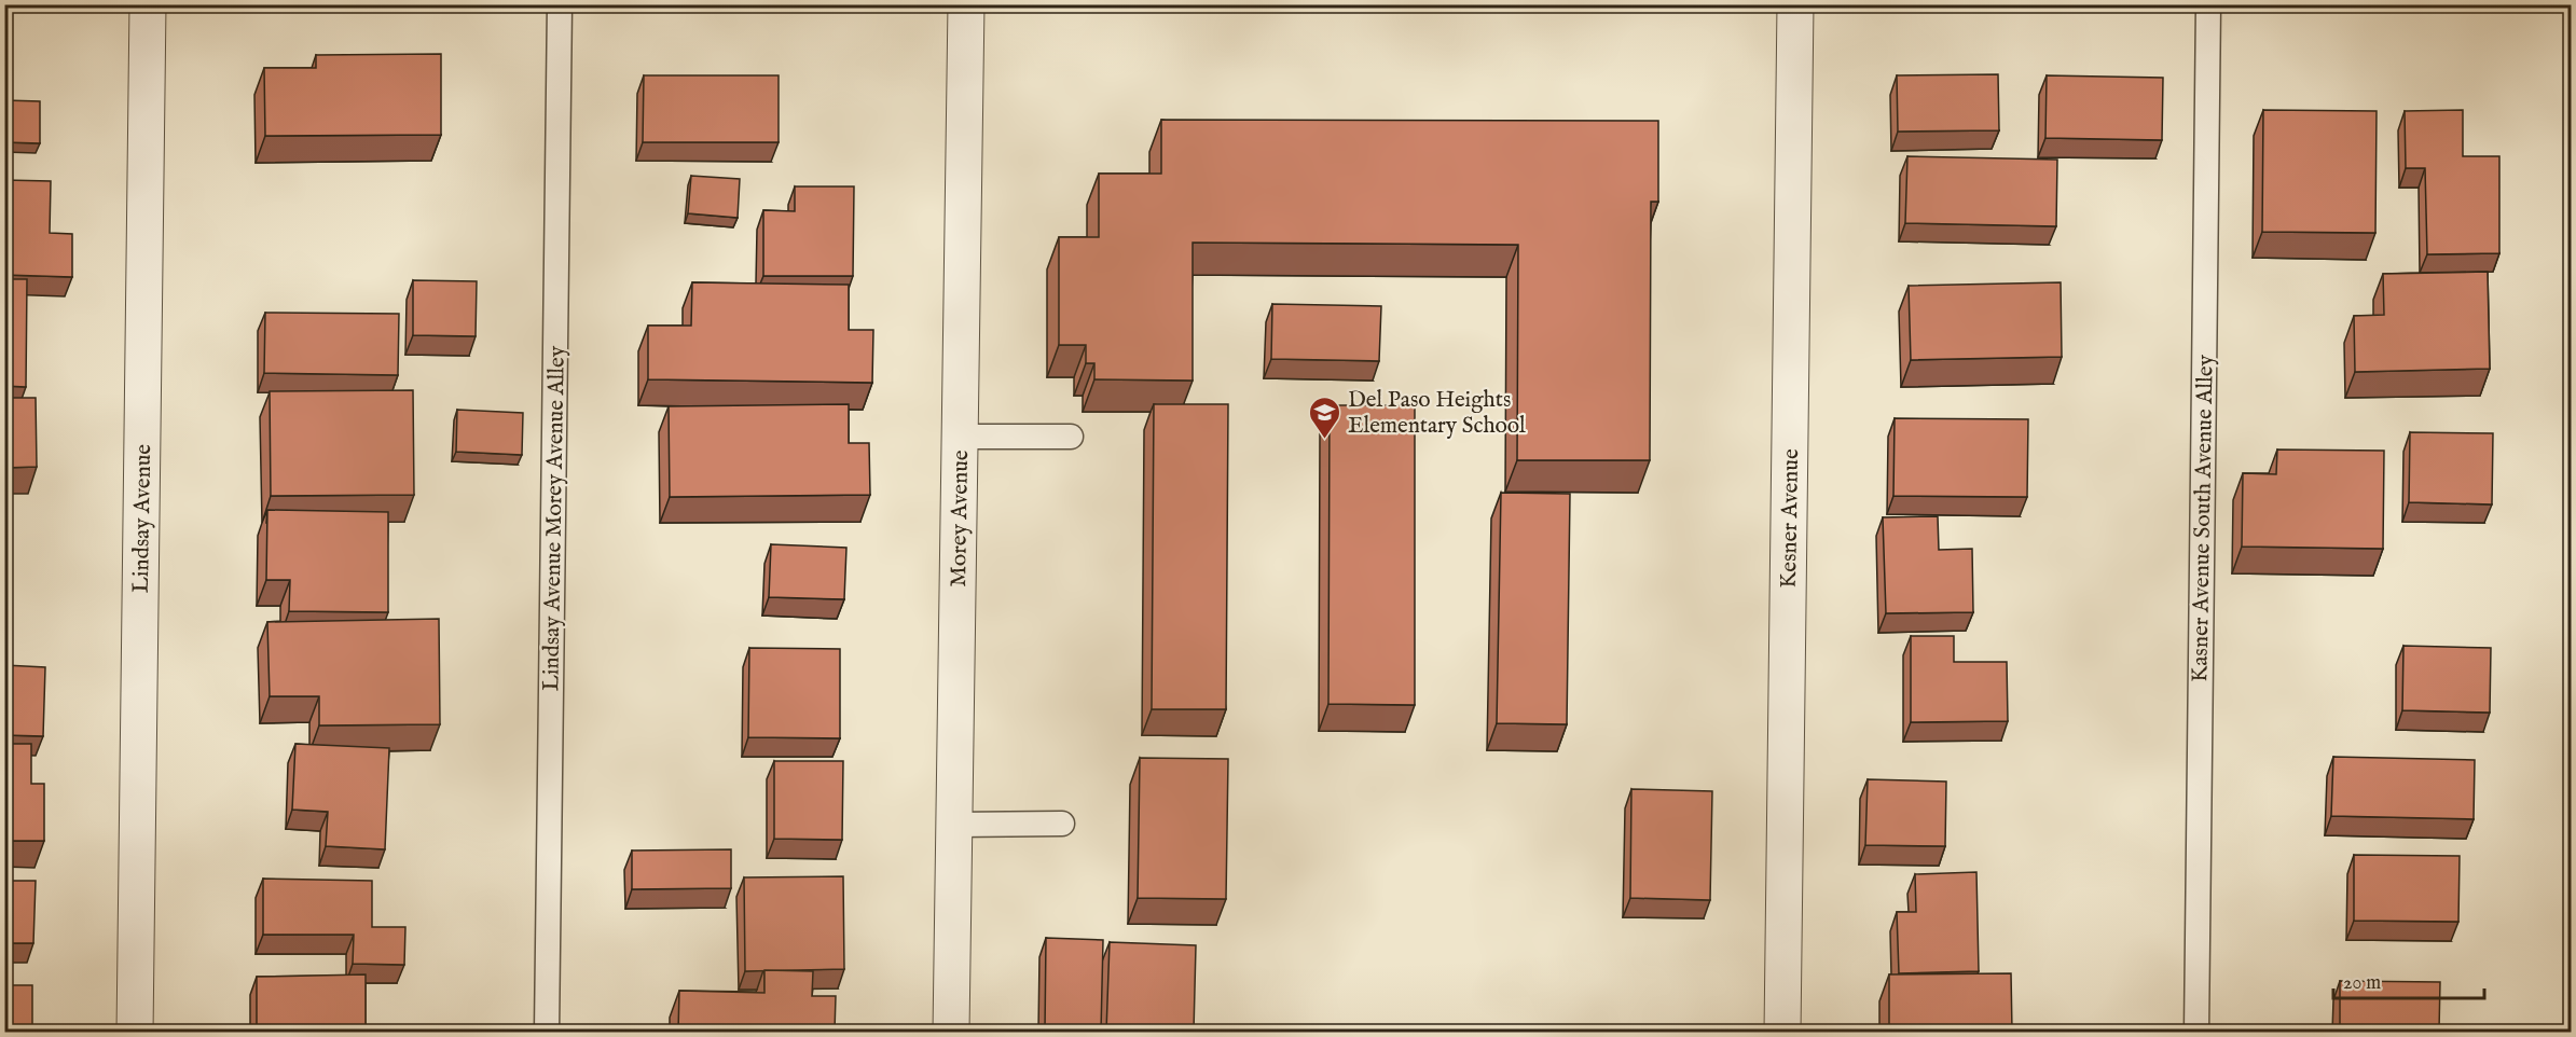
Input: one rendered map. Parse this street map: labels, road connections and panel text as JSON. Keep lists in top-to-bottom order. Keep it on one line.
{"streets":{"street":["Lindsay Avenue","Morey Avenue","Kesner Avenue"],"lane":["Lindsay Avenue Morey Avenue Alley","Kasner Avenue South Avenue Alley"]},"places":{"school or university":["Del Paso Heights Elementary School"]},"scale_bar":"20 m"}
